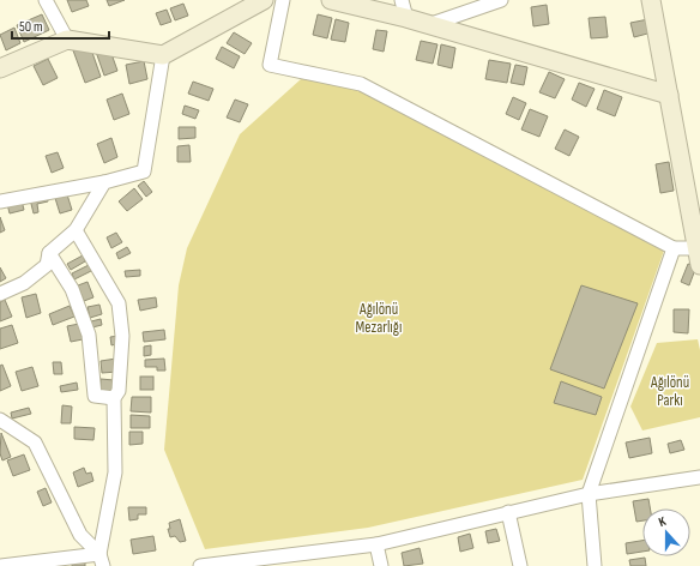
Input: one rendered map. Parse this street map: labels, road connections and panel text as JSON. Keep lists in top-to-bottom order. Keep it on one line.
{"parks":["Ağılönü Mezarlığı","Ağılönü Parkı"],"scale_bar":"50 m","north":"top"}
